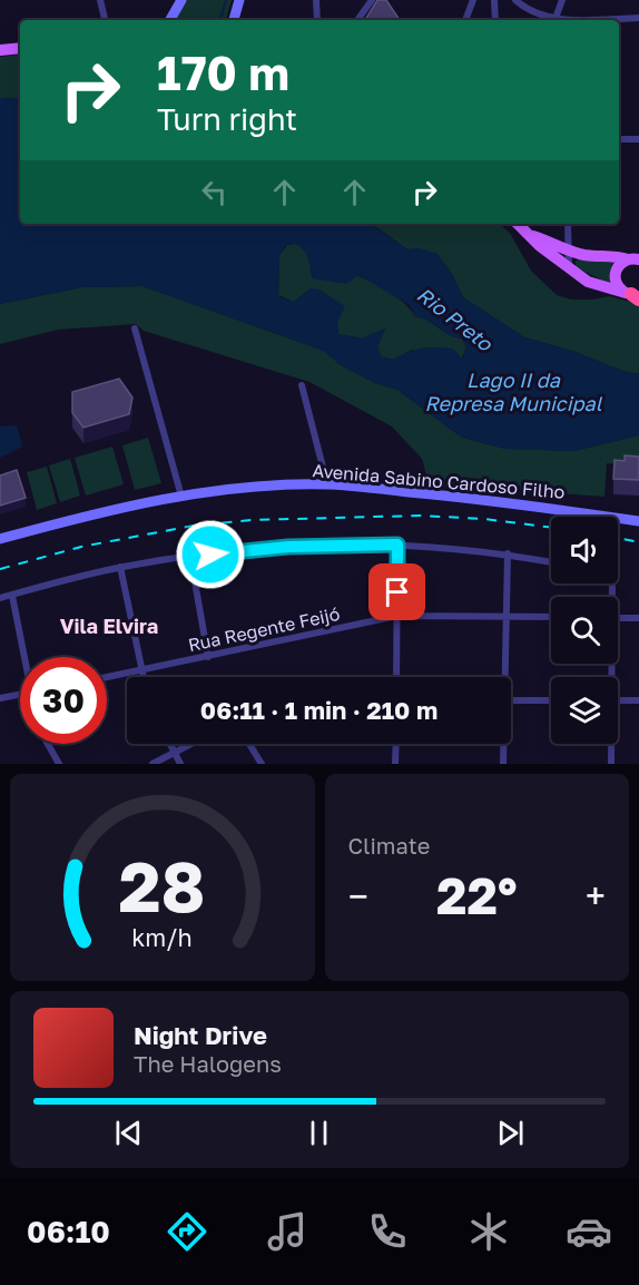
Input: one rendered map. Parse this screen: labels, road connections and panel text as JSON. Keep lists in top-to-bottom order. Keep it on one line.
{"streets":{"main road":["Avenida Sabino Cardoso Filho"],"street":["Rua Regente Feijó"]},"districts":["Vila Elvira"],"water":["Rio Preto","Lago II da Represa Municipal"],"page":{"turn":["170 m","Turn right"],"limit":"30","trip":"06:11 · 1 min · 210 m","tile":"Climate","heat":["−","22°","+"],"song":["Night Drive","The Halogens"],"tabs":"06:10","gauge":["28","km/h"]}}
